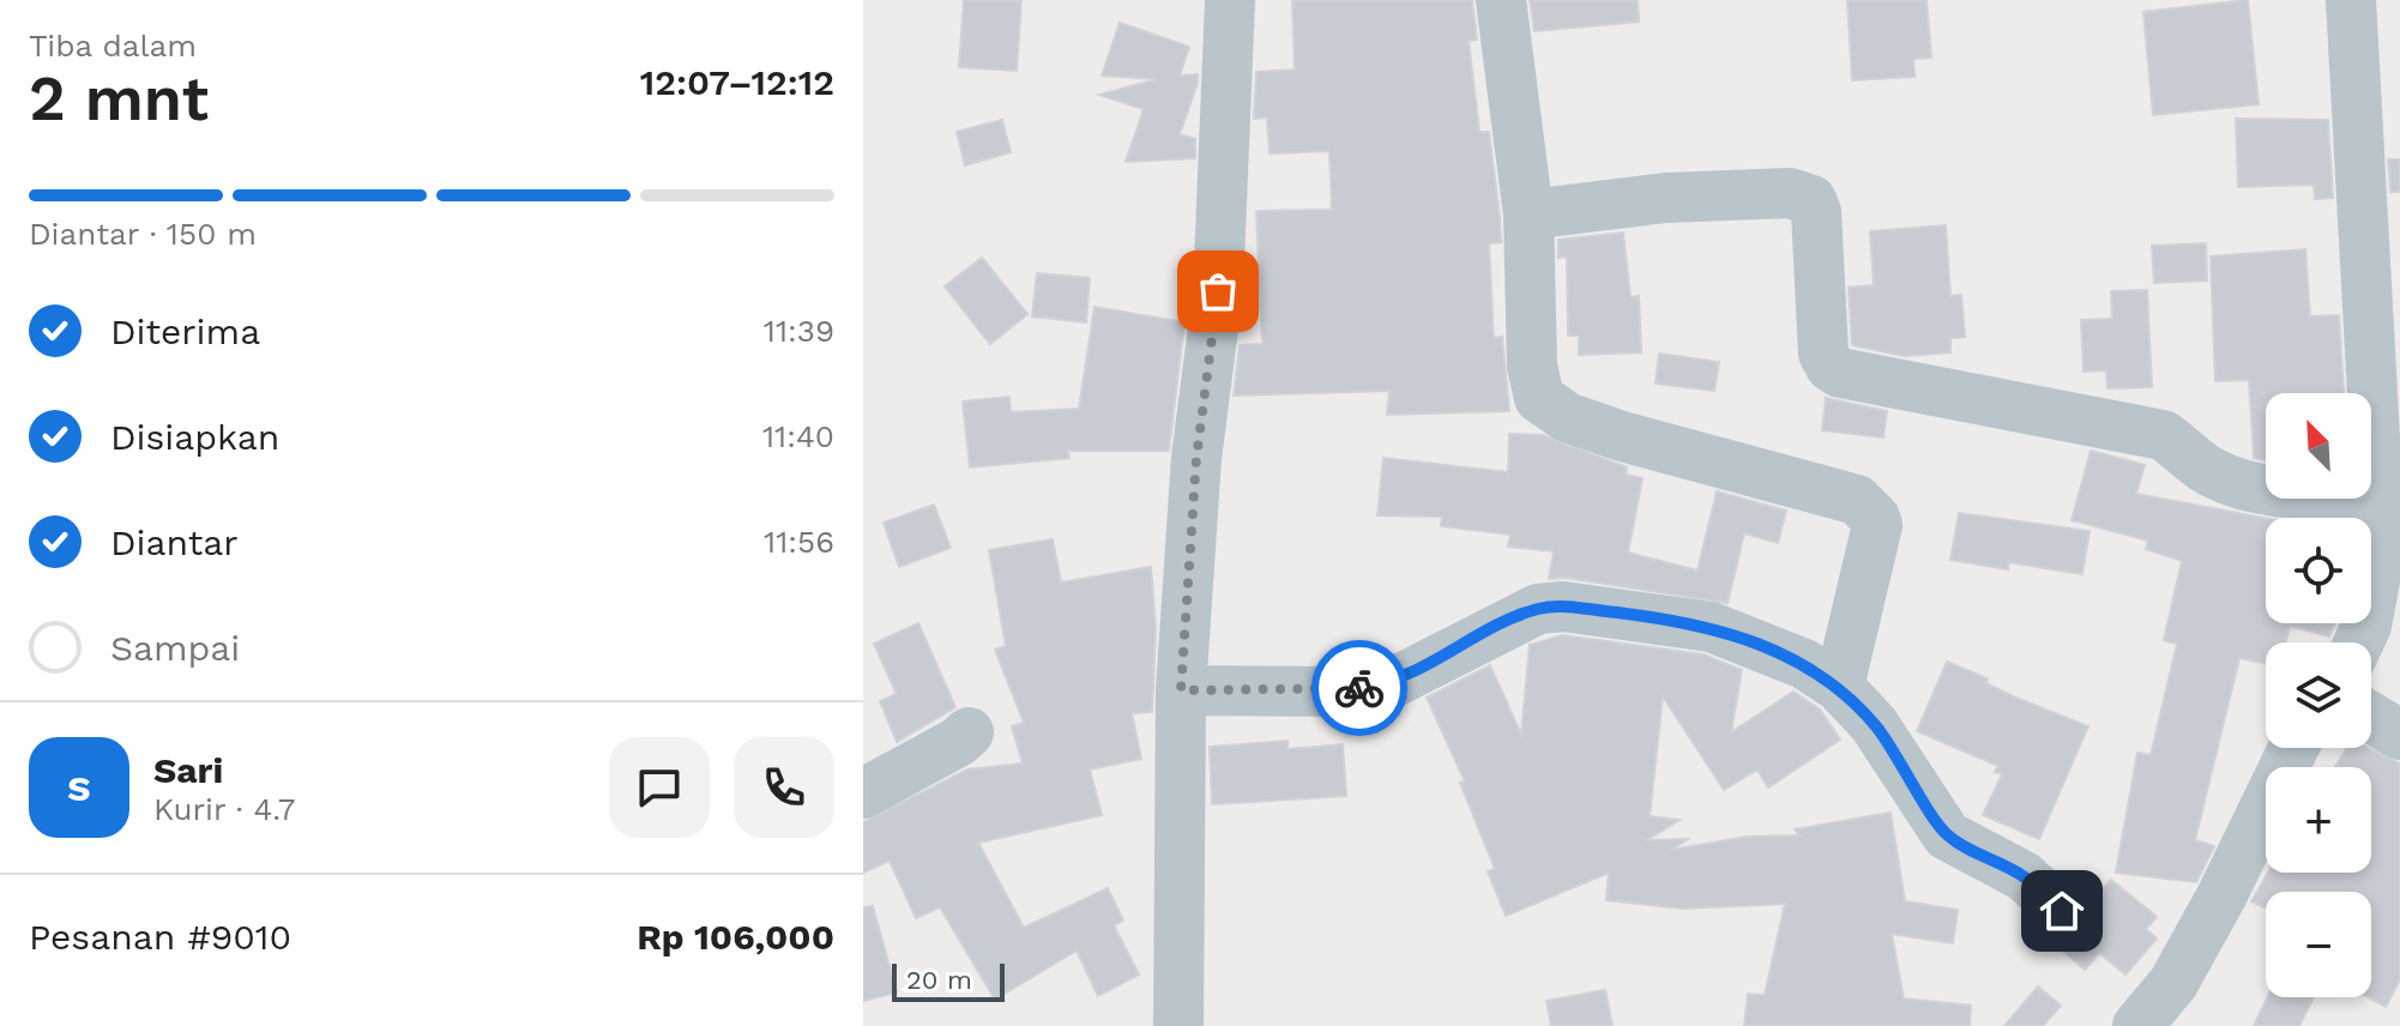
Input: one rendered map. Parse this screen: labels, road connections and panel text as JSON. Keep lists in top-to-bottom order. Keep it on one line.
{"scale_bar":"20 m","north":"top left","page":{"heading":["2 mnt","Tiba dalam","12:07–12:12"],"panel":["Sari","Kurir · 4.7","Pesanan #9010","Rp 106,000"],"bar":"Diantar · 150 m","list":[["Diterima","11:39"],["Disiapkan","11:40"],["Diantar","11:56"],"Sampai"],"map_buttons":["+","−"],"round":"S","scale":"20 m"}}
